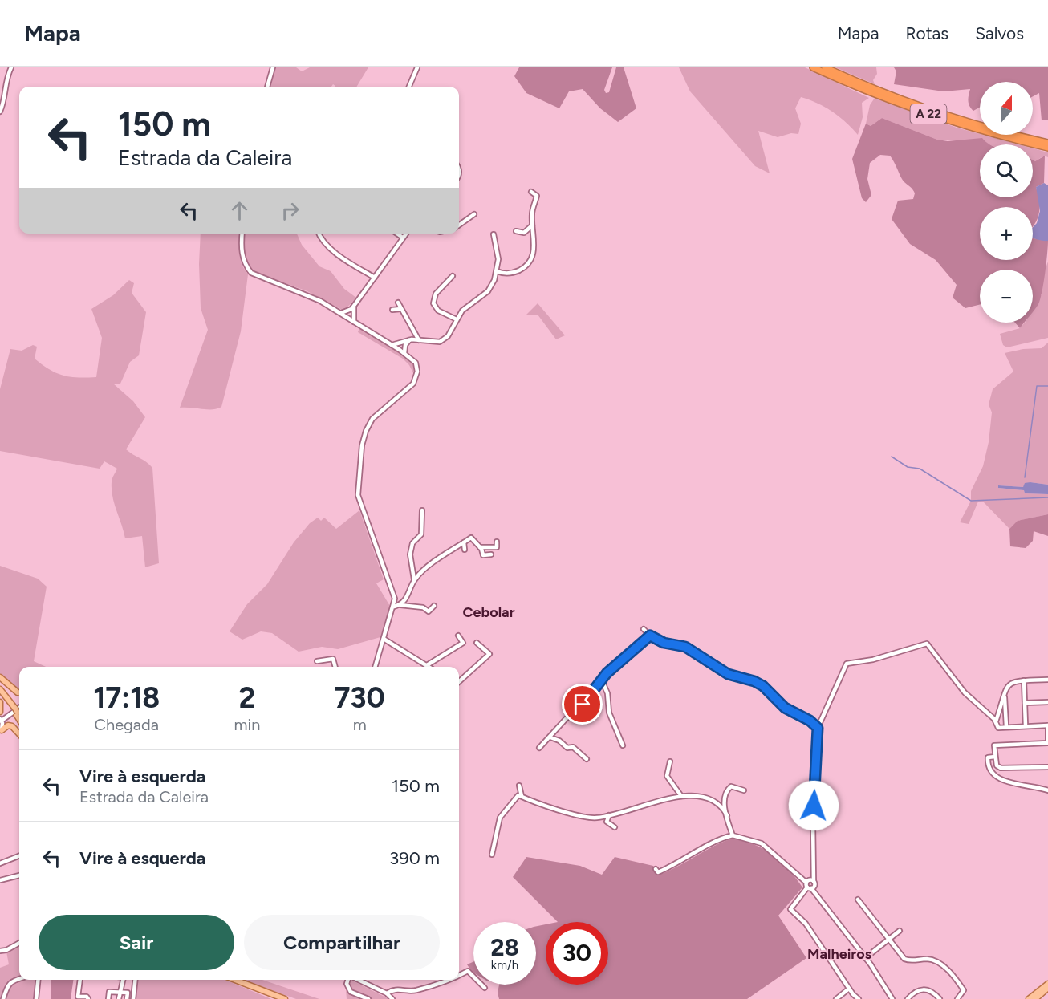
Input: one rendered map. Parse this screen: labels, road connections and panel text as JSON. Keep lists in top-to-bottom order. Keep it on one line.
{"streets":{"highway":["A 22"]},"districts":["Cebolar","Malheiros"],"north":"top","page":{"header":"Mapa","nav":["Mapa","Rotas","Salvos"],"map_buttons":["+","−"],"turn":["150 m","Estrada da Caleira"],"eta":["17:18","Chegada","2","min","730","m"],"list":[{"name":"Vire à esquerda","note":"Estrada da Caleira","value":"150 m"},{"name":"Vire à esquerda","value":"390 m"}],"buttons":["Sair","Compartilhar"],"speed":"28 km/h","limit":"30"}}
